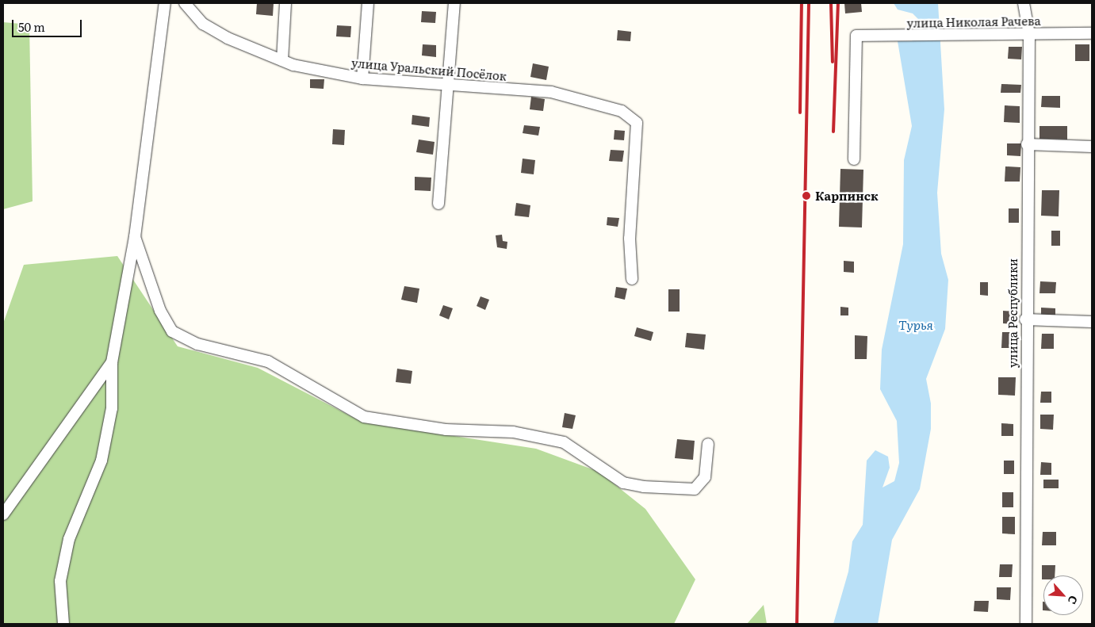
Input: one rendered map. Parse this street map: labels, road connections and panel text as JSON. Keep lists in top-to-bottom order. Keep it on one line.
{"streets":{"street":["улица Николая Рачева","улица Уральский Посёлок","улица Республики"]},"crossings":[["улица Николая Рачева","улица Республики"]],"water":["Турья"],"places":["Карпинск"],"scale_bar":"50 m","north":"bottom right"}
